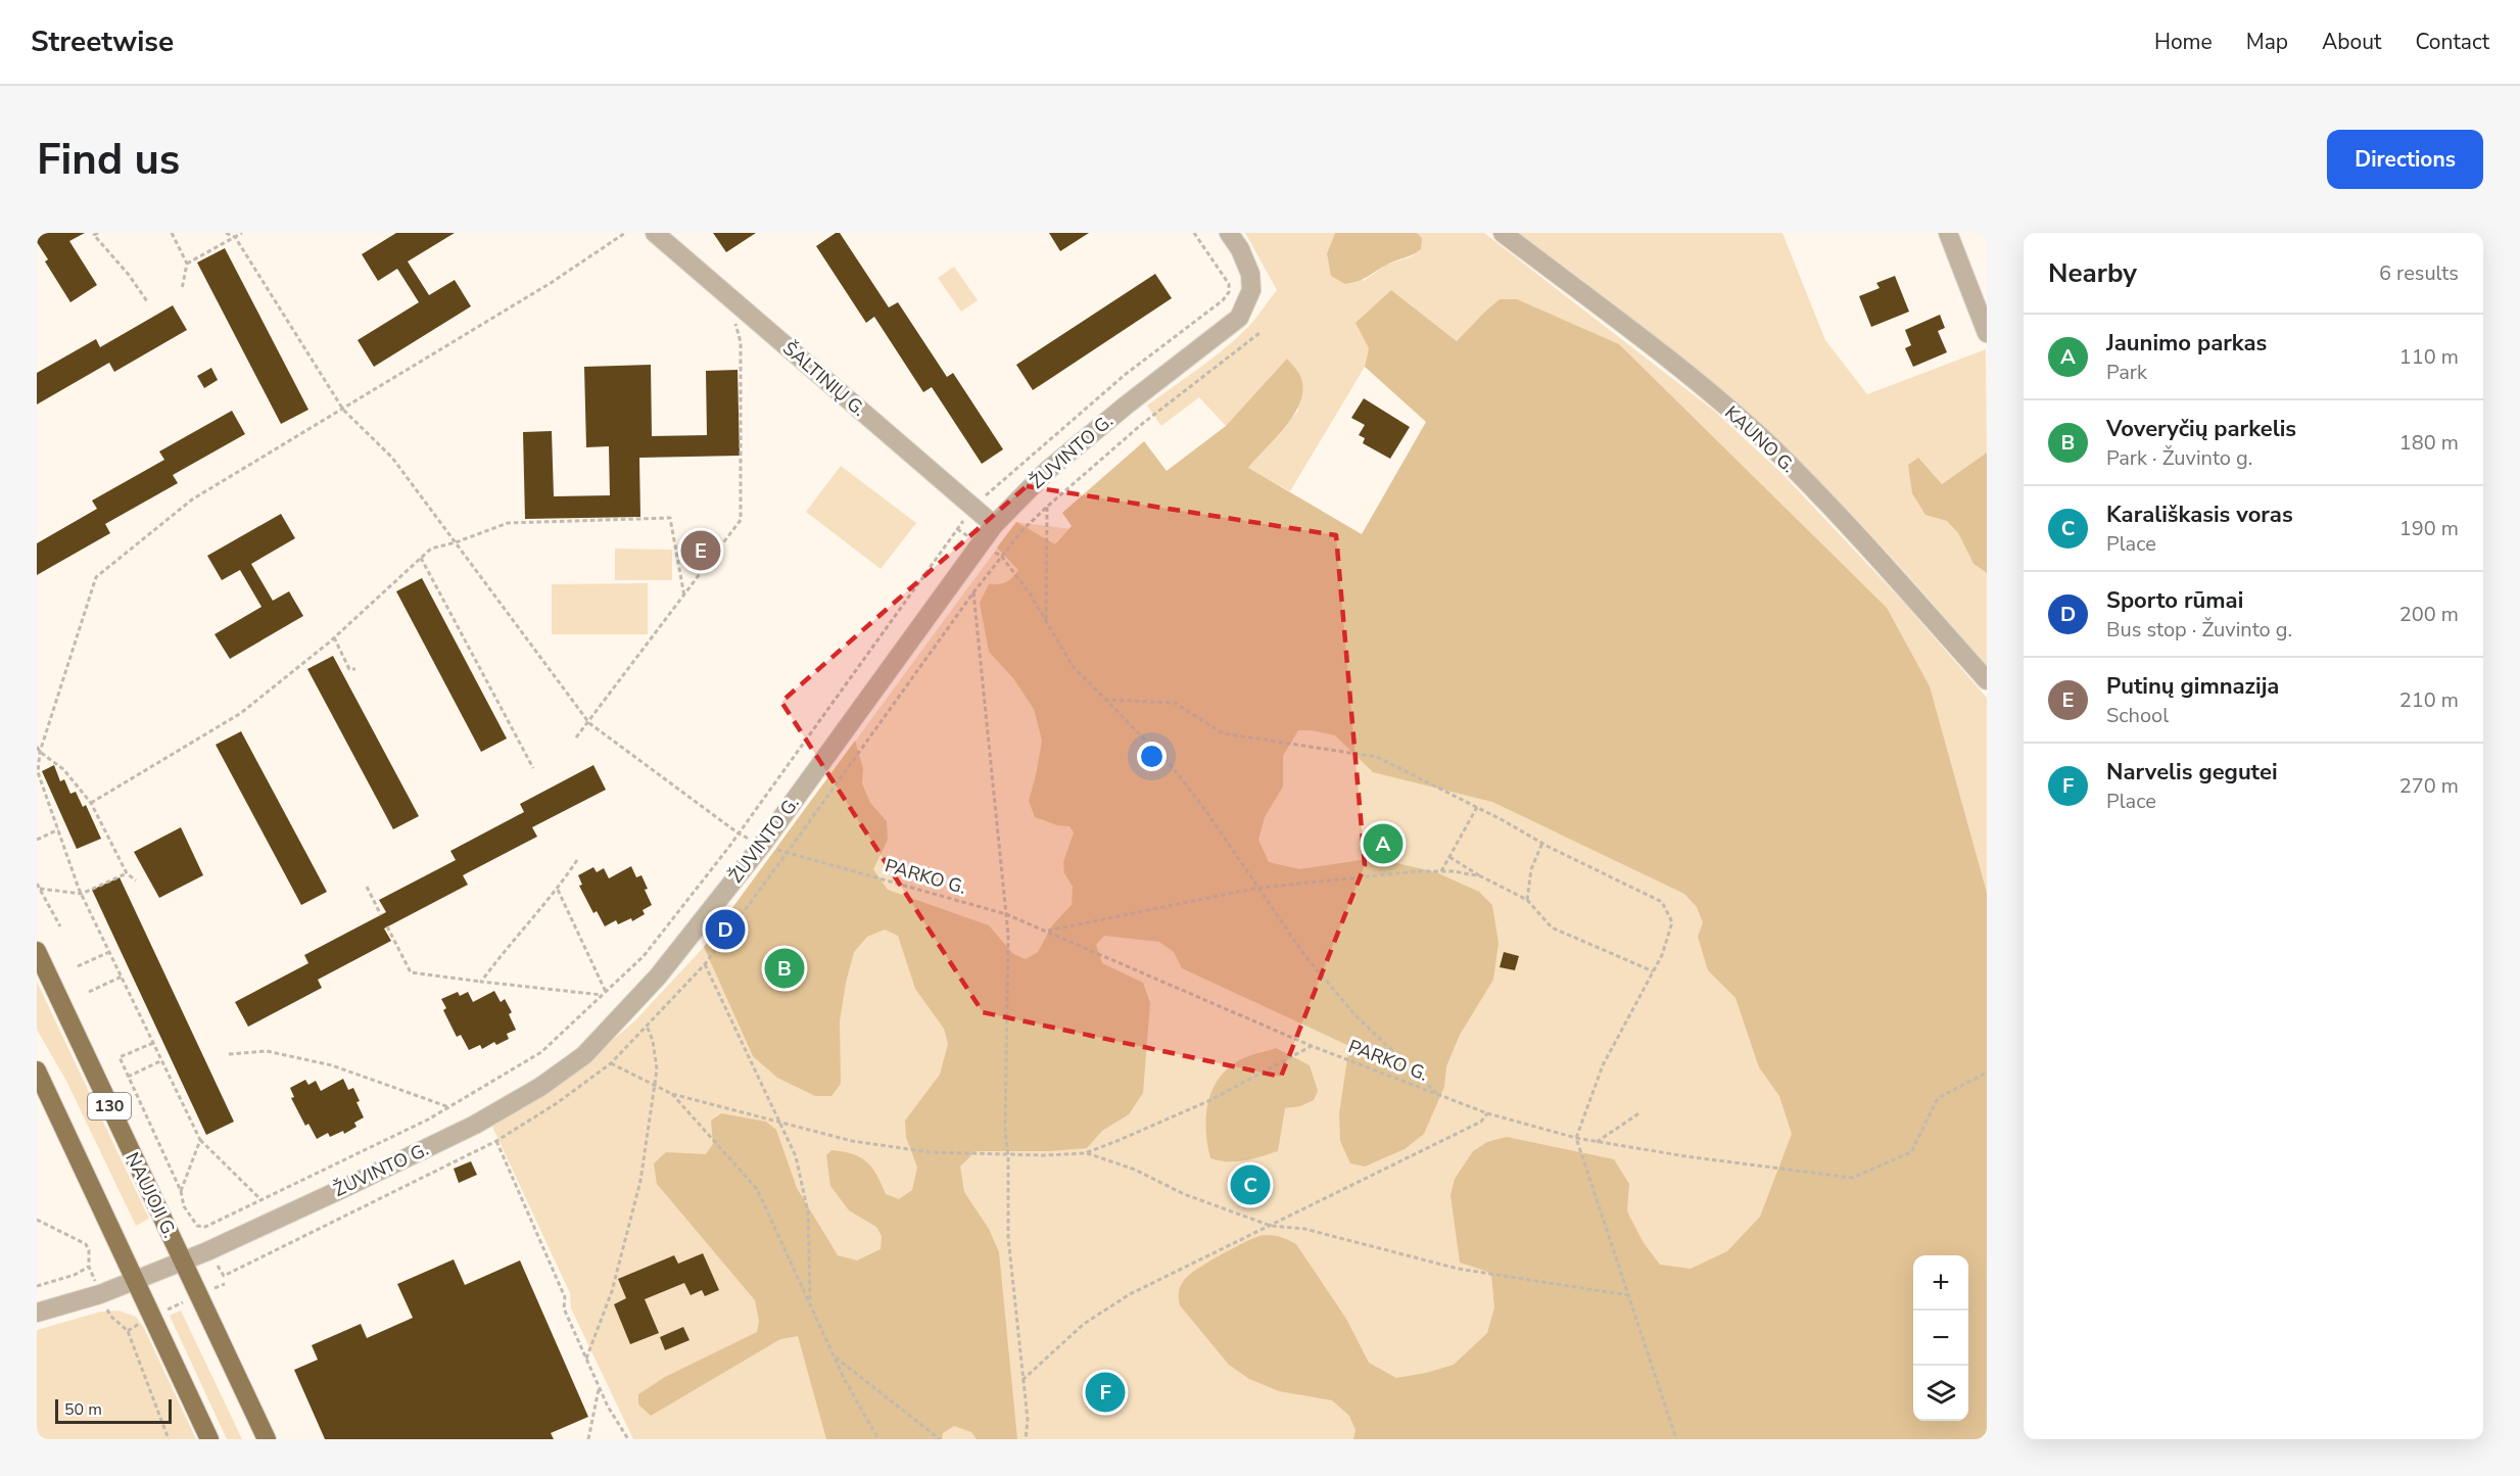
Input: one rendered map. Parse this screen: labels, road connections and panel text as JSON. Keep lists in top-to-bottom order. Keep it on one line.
{"streets":{"main road":["130","NAUJOJI G."],"street":["ŠALTINIŲ G.","KAUNO G.","ŽUVINTO G."],"path":["PARKO G."]},"crossings":[["ŠALTINIŲ G.","ŽUVINTO G."],["ŽUVINTO G.","PARKO G."],["ŽUVINTO G.","130"],["ŽUVINTO G.","NAUJOJI G."]],"scale_bar":"50 m","page":{"header":"Streetwise","nav":["Home","Map","About","Contact"],"buttons":"Directions","title":"Find us","heading":["Nearby","6 results"],"list":[{"mark":"A","name":"Jaunimo parkas","note":"Park","value":"110 m"},{"mark":"B","name":"Voveryčių parkelis","note":"Park · Žuvinto g.","value":"180 m"},{"mark":"C","name":"Karališkasis voras","note":"Place","value":"190 m"},{"mark":"D","name":"Sporto rūmai","note":"Bus stop · Žuvinto g.","value":"200 m"},{"mark":"E","name":"Putinų gimnazija","note":"School","value":"210 m"},{"mark":"F","name":"Narvelis gegutei","note":"Place","value":"270 m"}],"pins":["E","A","D","B","C","F"],"map_buttons":["+","−"],"scale":"50 m"}}
